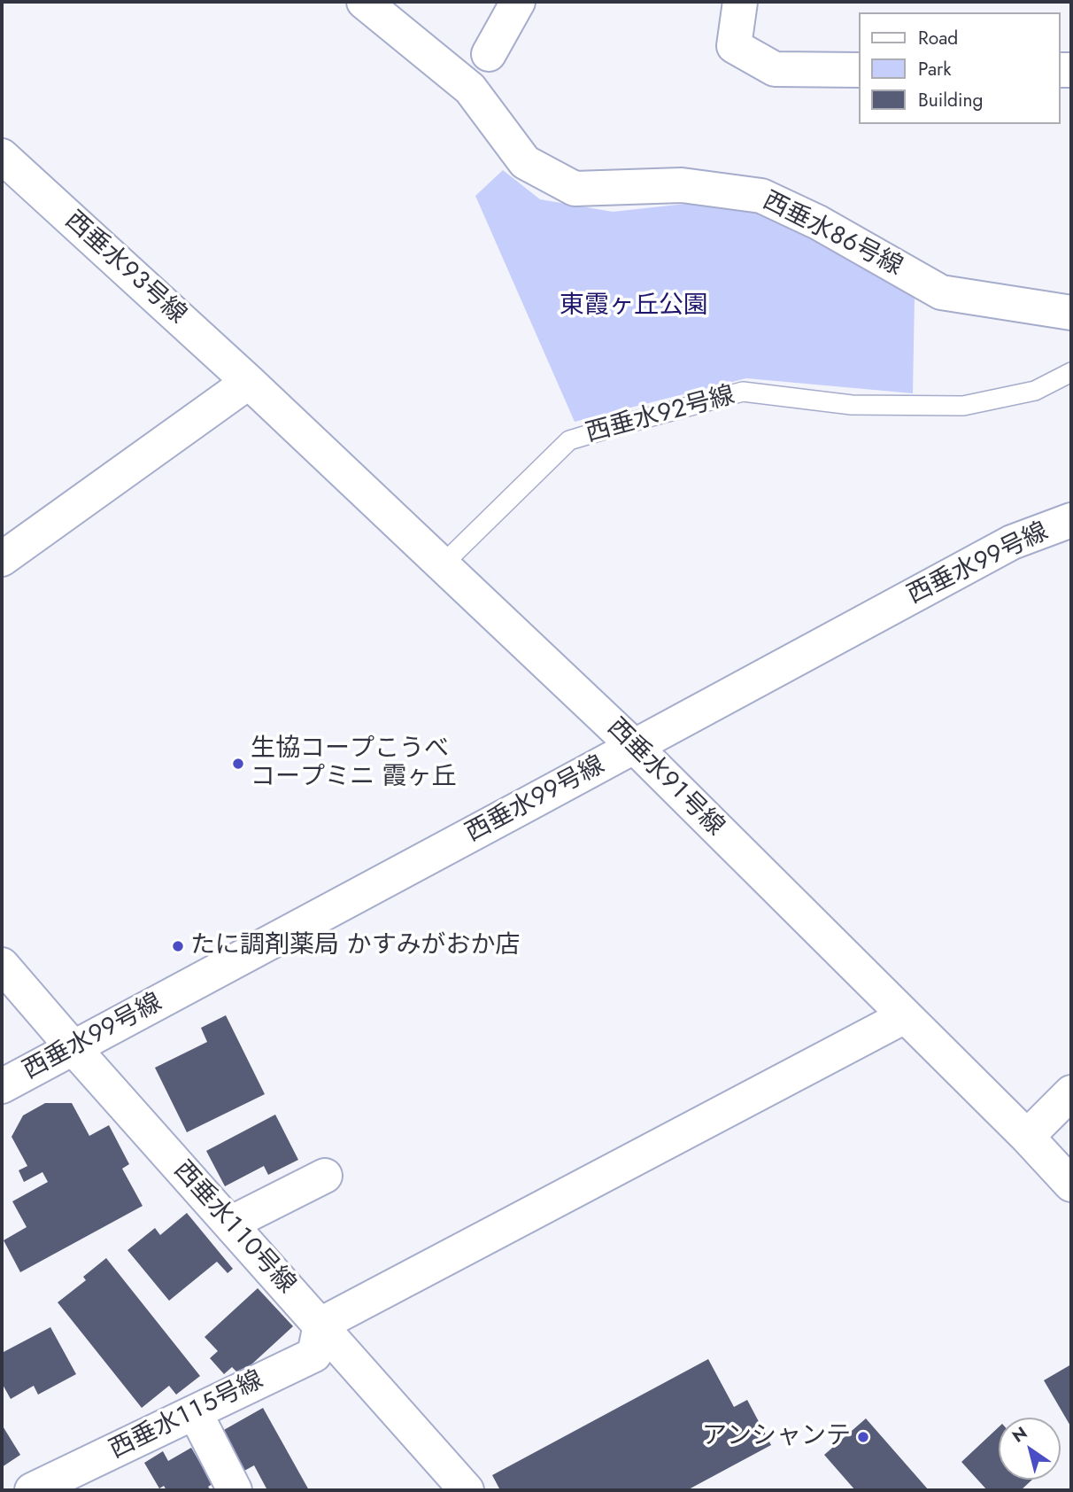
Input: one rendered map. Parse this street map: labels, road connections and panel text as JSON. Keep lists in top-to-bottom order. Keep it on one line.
{"streets":{"street":["西垂水８６号線","西垂水９３号線","西垂水９９号線","西垂水９１号線","西垂水１１０号線","西垂水１１５号線"],"lane":["西垂水９２号線"]},"crossings":[["西垂水９３号線","西垂水９１号線"],["西垂水９２号線","西垂水９１号線"],["西垂水９９号線","西垂水９１号線"],["西垂水９９号線","西垂水１１０号線"],["西垂水１１０号線","西垂水１１５号線"]],"parks":["東霞ヶ丘公園"],"places":["生協コープこうべ コープミニ 霞ヶ丘","たに調剤薬局 かすみがおか店","アンシャンテ"],"legend":["Road","Park","Building"],"north":"top left"}
